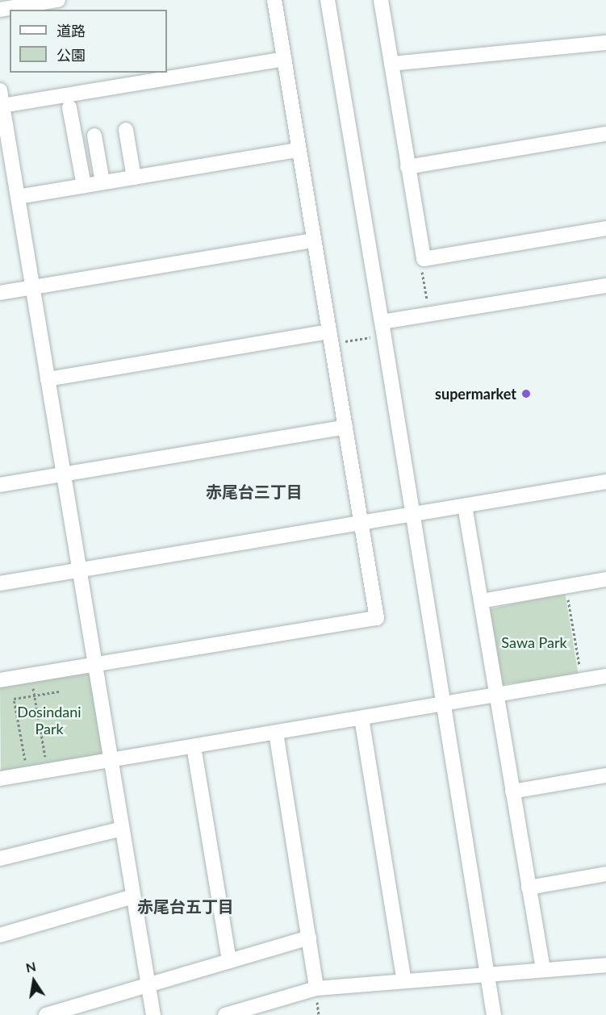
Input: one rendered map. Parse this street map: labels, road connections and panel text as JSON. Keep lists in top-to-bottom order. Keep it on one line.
{"districts":["赤尾台三丁目","赤尾台五丁目"],"parks":["Sawa Park","Dosindani Park"],"places":["supermarket"],"legend":["道路","公園"],"north":"top"}
